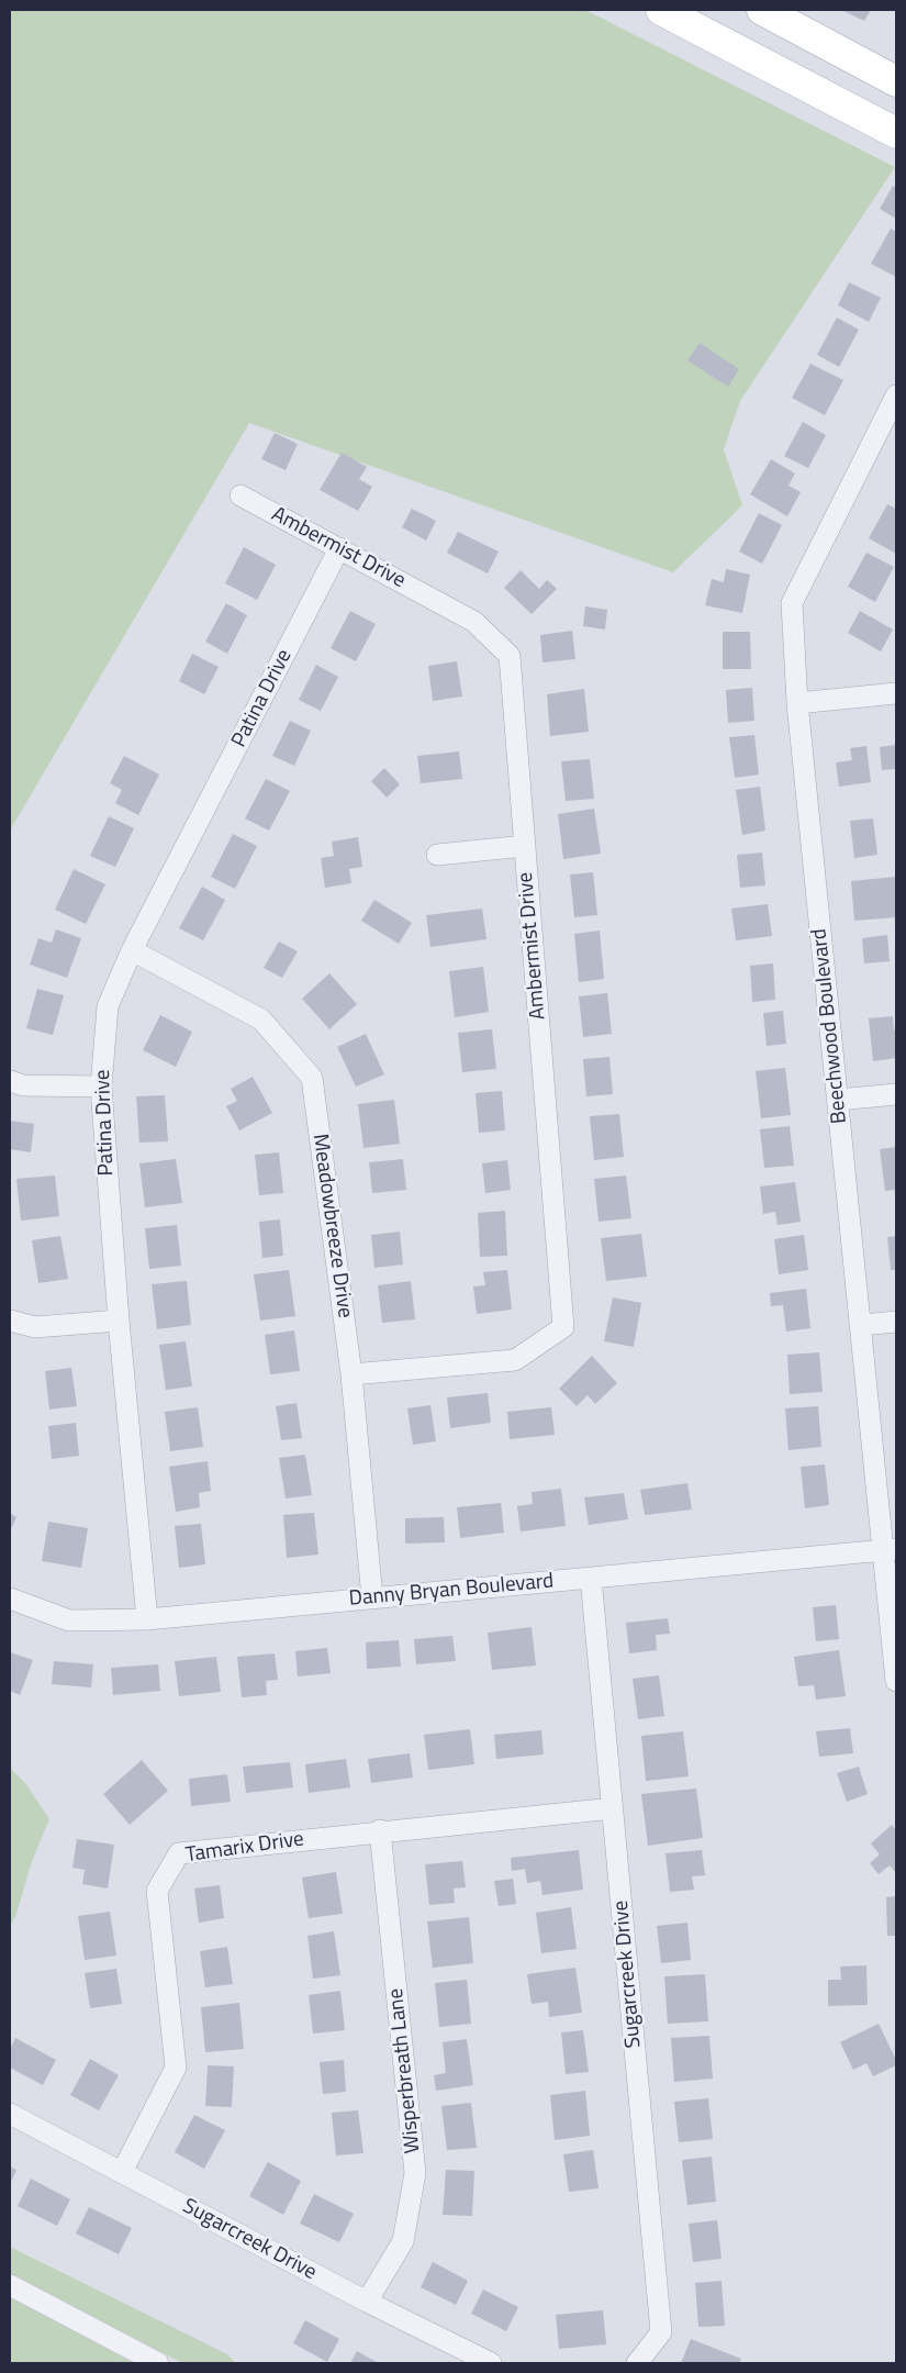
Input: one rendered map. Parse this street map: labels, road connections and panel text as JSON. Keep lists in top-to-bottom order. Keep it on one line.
{"streets":{"street":["Ambermist Drive","Patina Drive","Beechwood Boulevard","Meadowbreeze Drive","Danny Bryan Boulevard","Tamarix Drive","Sugarcreek Drive","Wisperbreath Lane"]},"crossings":[["Ambermist Drive","Patina Drive"],["Ambermist Drive","Meadowbreeze Drive"],["Patina Drive","Meadowbreeze Drive"],["Patina Drive","Danny Bryan Boulevard"],["Beechwood Boulevard","Danny Bryan Boulevard"],["Meadowbreeze Drive","Danny Bryan Boulevard"],["Danny Bryan Boulevard","Sugarcreek Drive"],["Tamarix Drive","Sugarcreek Drive"],["Tamarix Drive","Wisperbreath Lane"],["Sugarcreek Drive","Wisperbreath Lane"]]}
